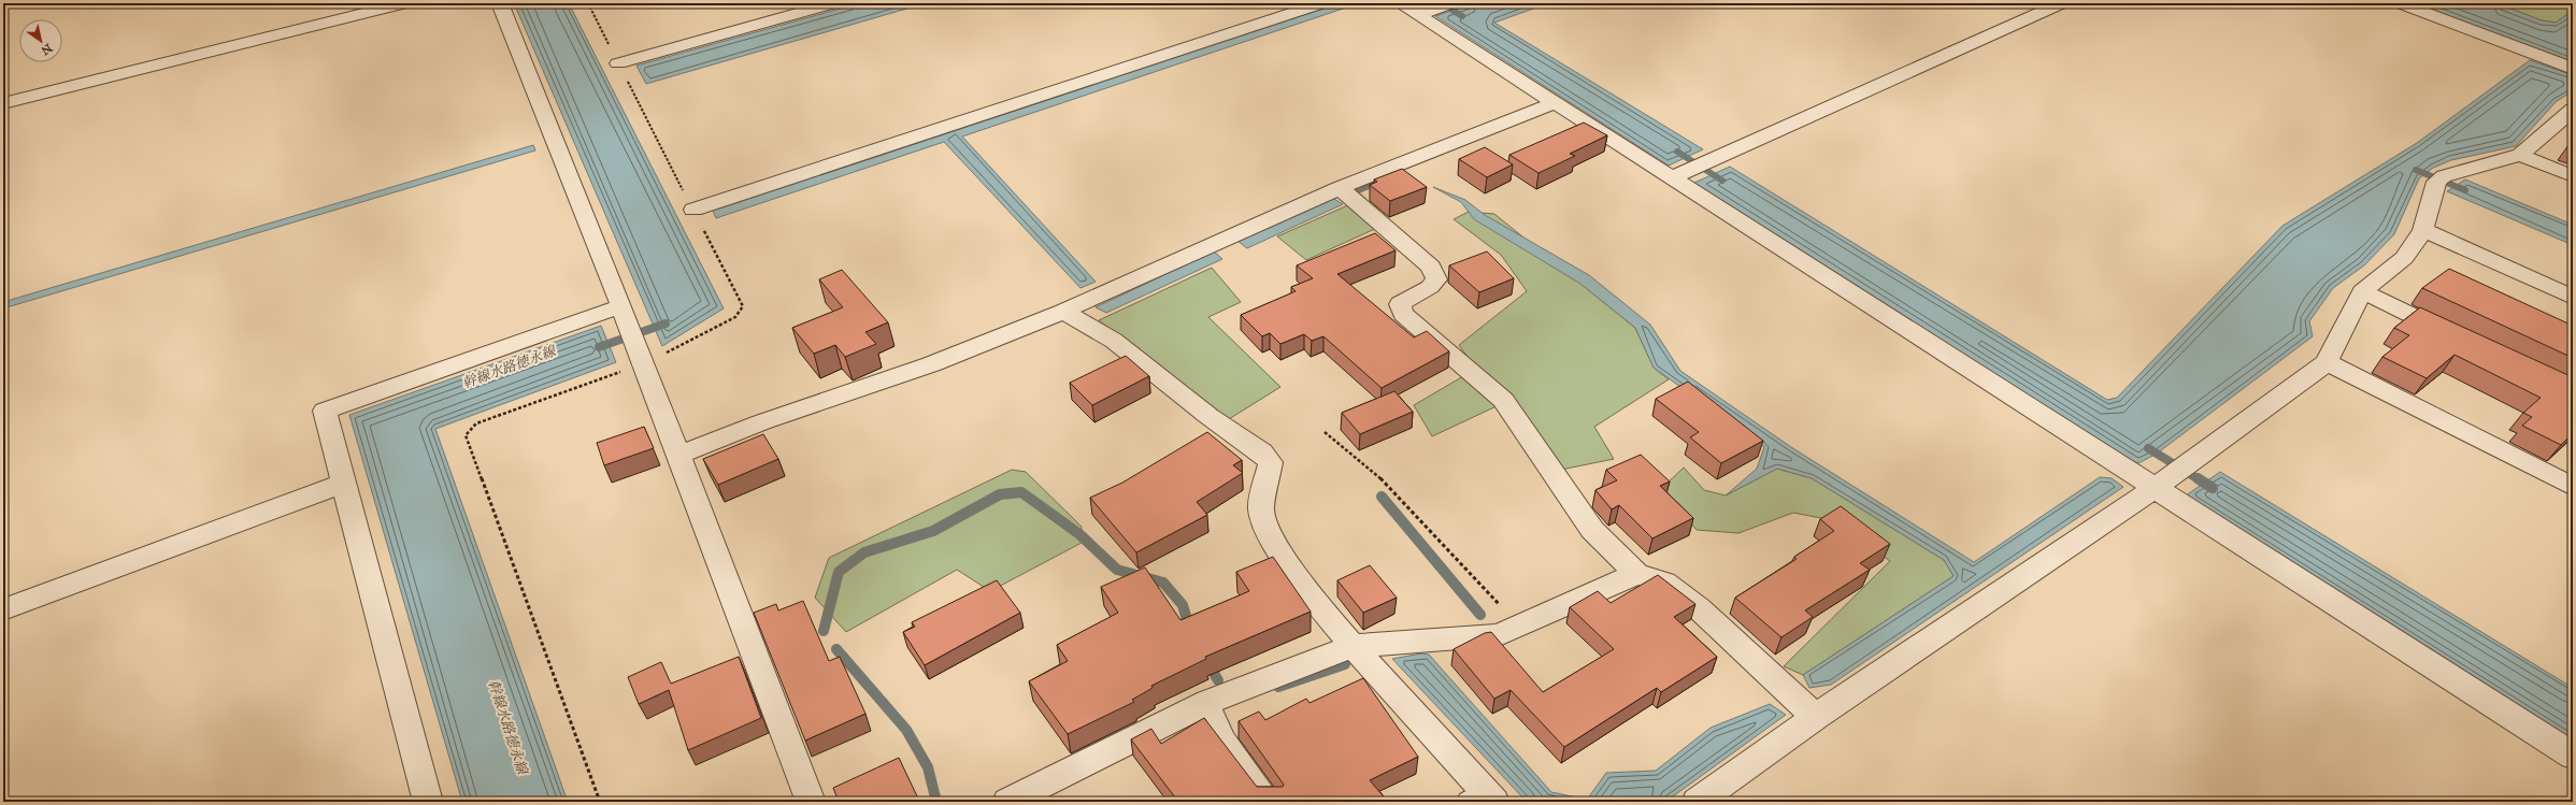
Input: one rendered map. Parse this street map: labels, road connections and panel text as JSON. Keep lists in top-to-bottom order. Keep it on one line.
{"water":["幹線水路徳永線"],"north":"bottom right"}
